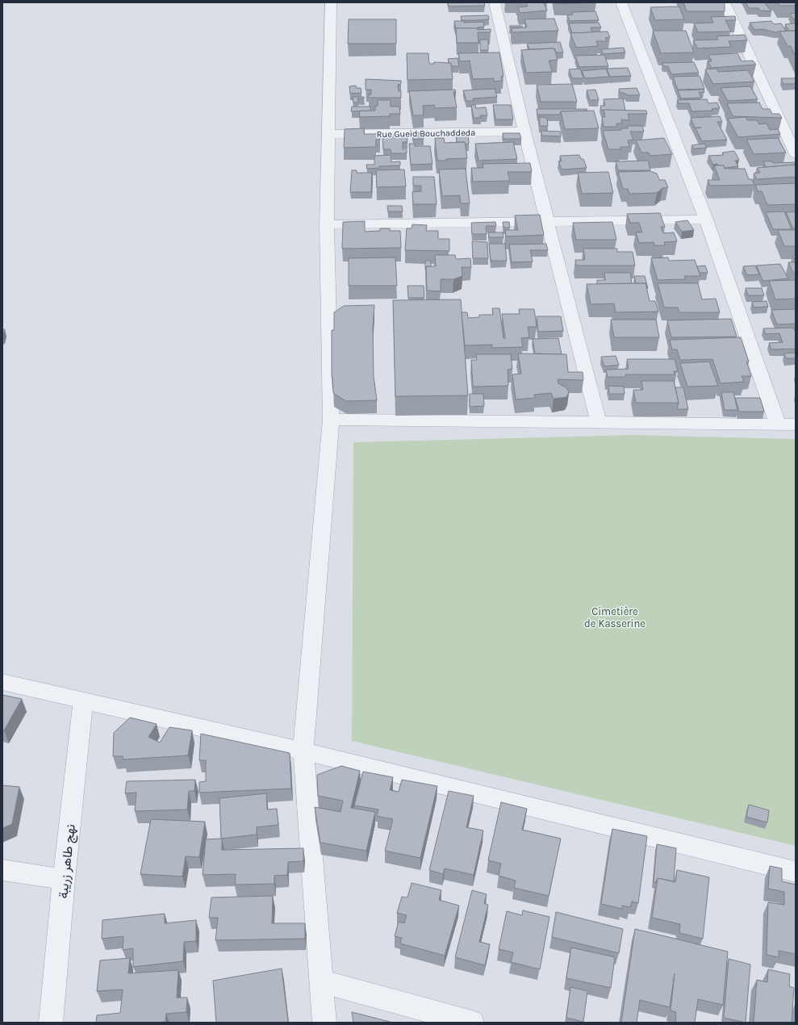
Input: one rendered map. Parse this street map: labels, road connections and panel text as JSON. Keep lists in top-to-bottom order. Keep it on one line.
{"streets":{"street":["Rue Gueid Bouchaddeda","نهج طاهر زريبة"]},"parks":["Cimetière de Kasserine"]}
